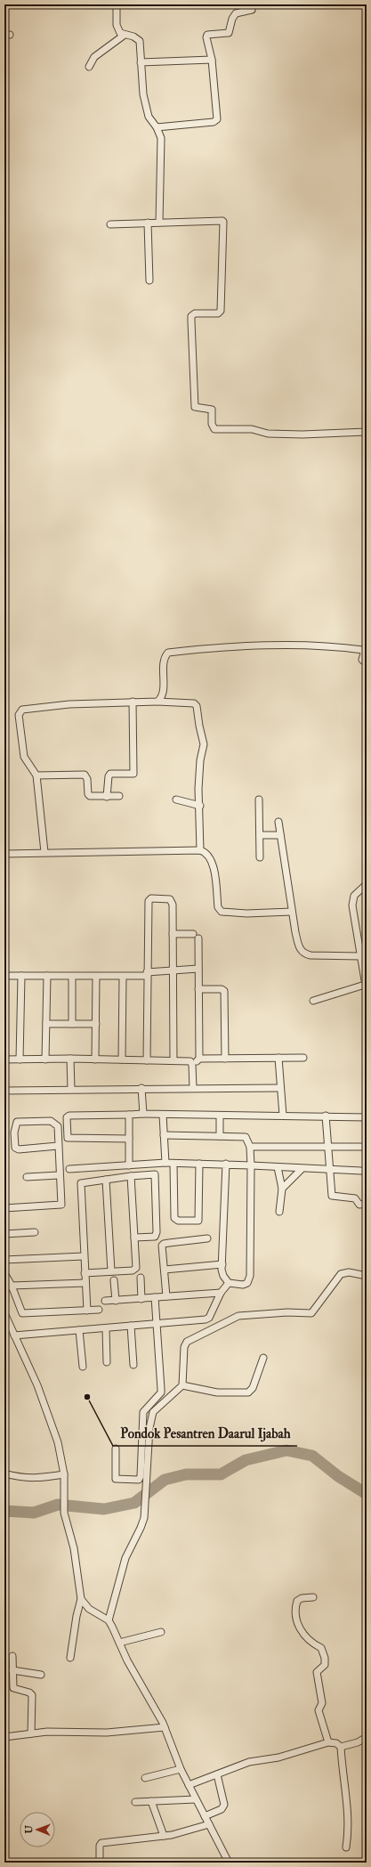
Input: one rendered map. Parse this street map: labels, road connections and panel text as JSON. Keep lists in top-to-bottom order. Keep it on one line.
{"places":["Pondok Pesantren Daarul Ijabah"],"north":"left"}
